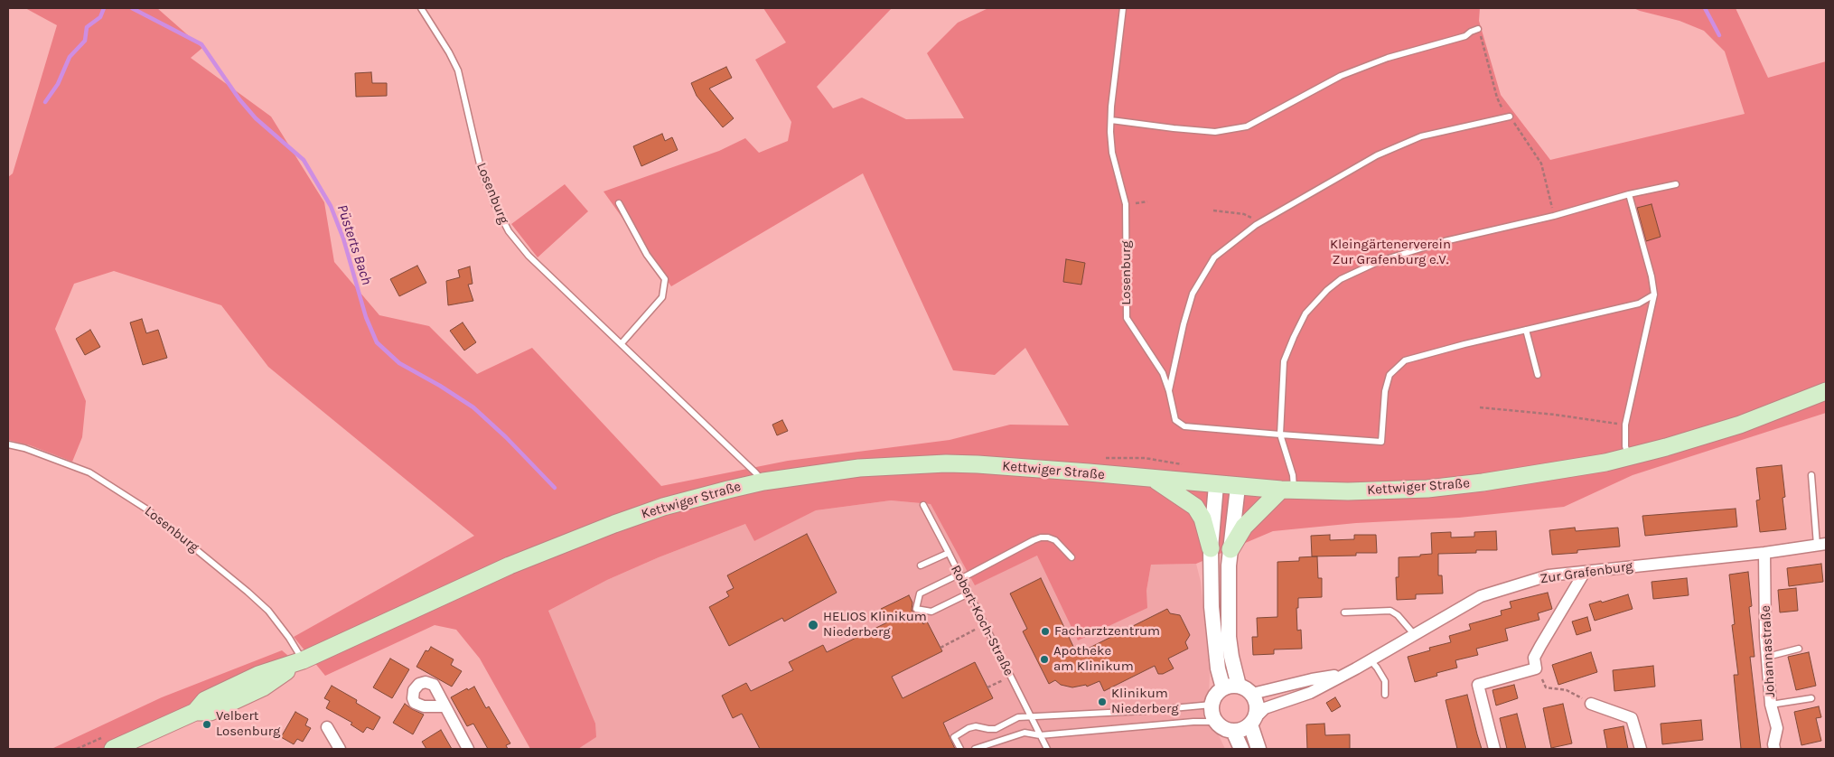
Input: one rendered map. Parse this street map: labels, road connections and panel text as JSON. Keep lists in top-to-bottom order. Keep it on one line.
{"streets":{"main road":["Kettwiger Straße"],"street":["Zur Grafenburg","Johannastraße"],"lane":["Losenburg","Robert-Koch-Straße"]},"crossings":[["Losenburg","Kettwiger Straße"],["Zur Grafenburg","Johannastraße"]],"water":["Püsterts Bach"],"parks":["Kleingärtenerverein Zur Grafenburg e.V."],"places":["HELIOS Klinikum Niederberg","Facharztzentrum","Apotheke am Klinikum","Klinikum Niederberg","Velbert Losenburg"]}
